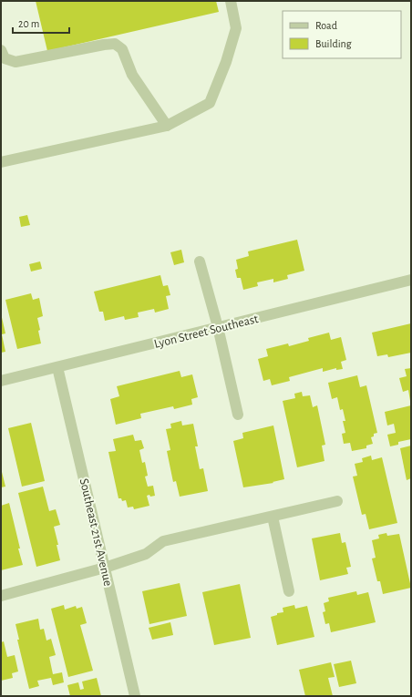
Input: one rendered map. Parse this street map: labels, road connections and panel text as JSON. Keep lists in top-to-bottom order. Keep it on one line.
{"streets":{"street":["Lyon Street Southeast","Southeast 21st Avenue"]},"crossings":[["Lyon Street Southeast","Southeast 21st Avenue"]],"legend":["Road","Building"],"scale_bar":"20 m"}
